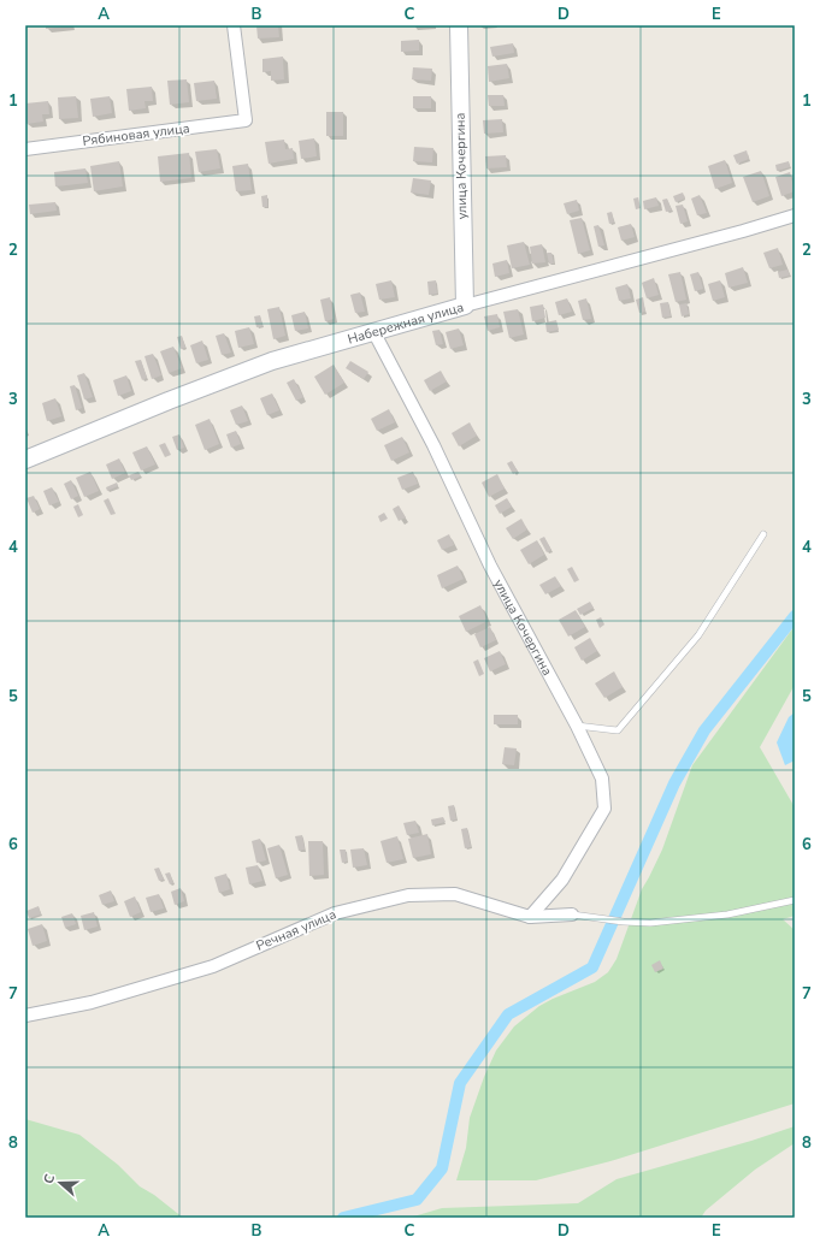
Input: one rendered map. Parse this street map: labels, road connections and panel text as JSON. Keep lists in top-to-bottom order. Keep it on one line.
{"streets":{"street":["Рябиновая улица","улица Кочергина","Набережная улица","Речная улица"]},"crossings":[["улица Кочергина","Набережная улица"],["улица Кочергина","Речная улица"]],"north":"left","grid":{"columns":["A","B","C","D","E"],"rows":["1","2","3","4","5","6","7","8"]}}
